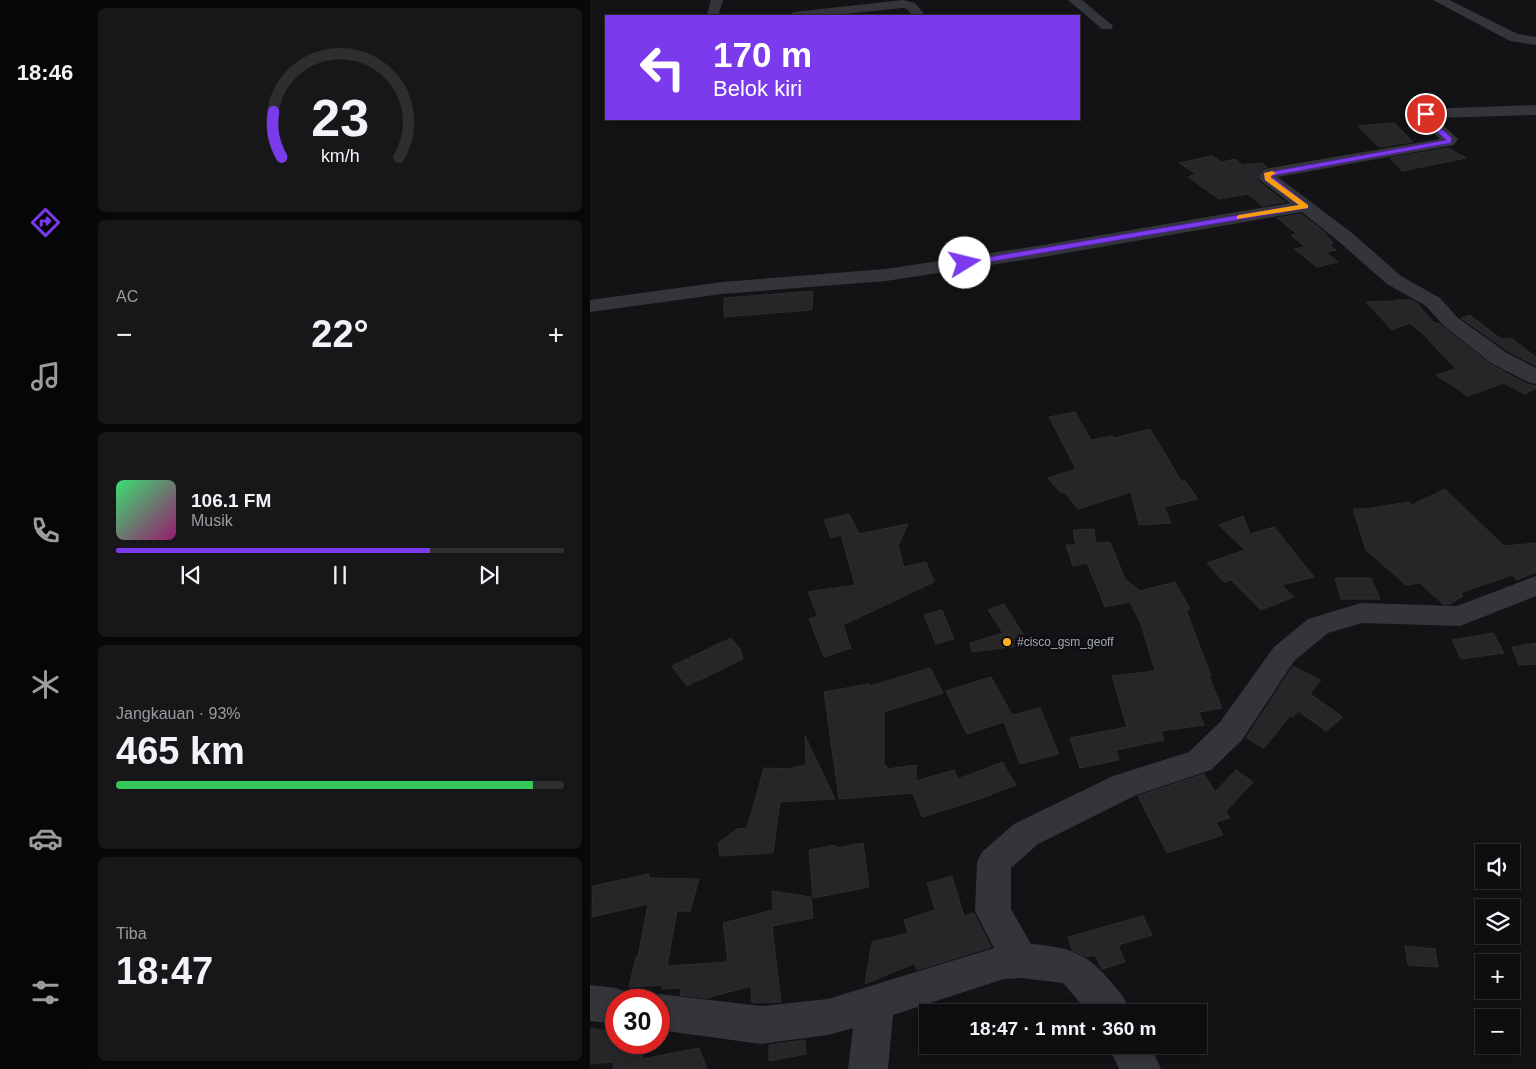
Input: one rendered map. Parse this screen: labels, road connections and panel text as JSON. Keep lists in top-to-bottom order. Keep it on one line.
{"places":["#cisco_gsm_geoff"],"page":{"tabs":"18:46","turn":["170 m","Belok kiri"],"tile":["AC",["Jangkauan · 93%","465 km"],["Tiba","18:47"]],"heat":["−","22°","+"],"song":["106.1 FM","Musik"],"map_buttons":["+","−"],"limit":"30","trip":"18:47 · 1 mnt · 360 m","gauge":["23","km/h"]}}
